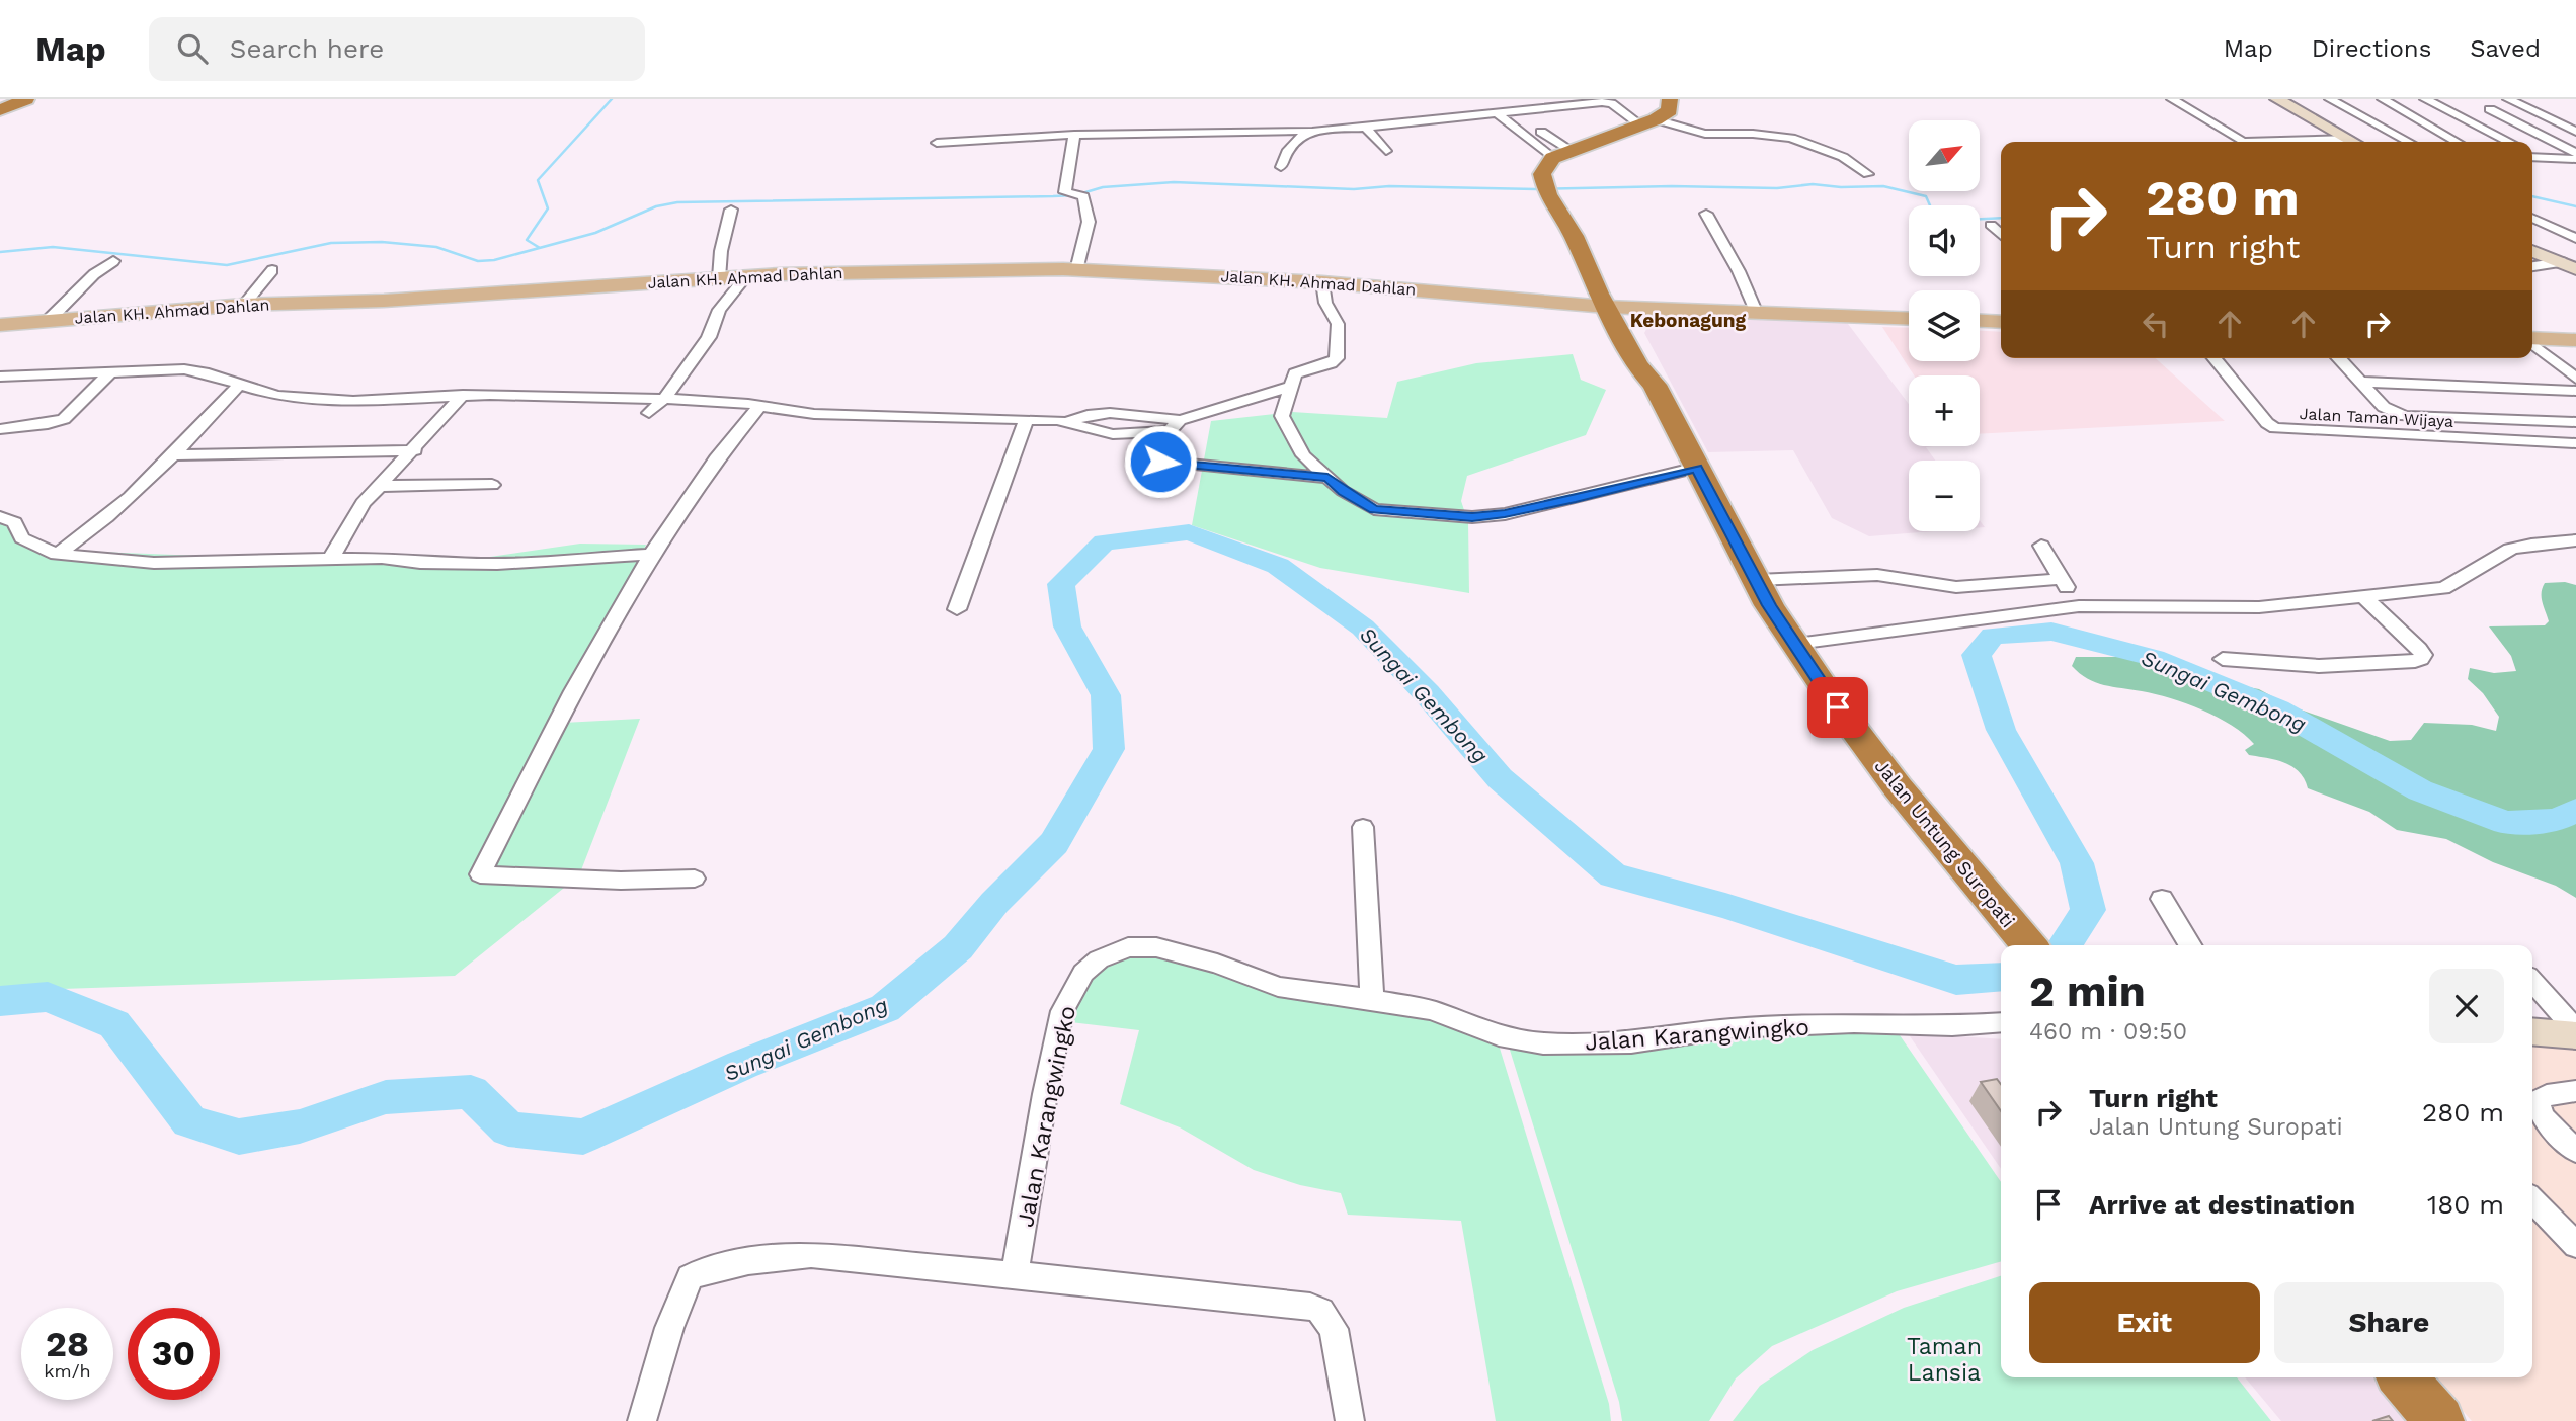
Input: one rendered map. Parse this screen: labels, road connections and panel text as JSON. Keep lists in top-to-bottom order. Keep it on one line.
{"streets":{"highway":["Jalan Untung Suropati"],"main road":["Jalan KH. Ahmad Dahlan"],"street":["Jalan Taman Wijaya","Jalan Karangwingko"]},"crossings":[["Jalan KH. Ahmad Dahlan","Jalan Untung Suropati"]],"districts":["Kebonagung"],"water":["Sungai Gembong"],"parks":["Taman Lansia"],"north":"top right","page":{"header":"Map","search":"Search here","nav":["Map","Directions","Saved"],"map_buttons":["+","−"],"turn":["280 m","Turn right"],"heading":["2 min","460 m · 09:50"],"list":[{"name":"Turn right","note":"Jalan Untung Suropati","value":"280 m"},{"name":"Arrive at destination","value":"180 m"}],"buttons":["Exit","Share"],"speed":"28 km/h","limit":"30"}}
